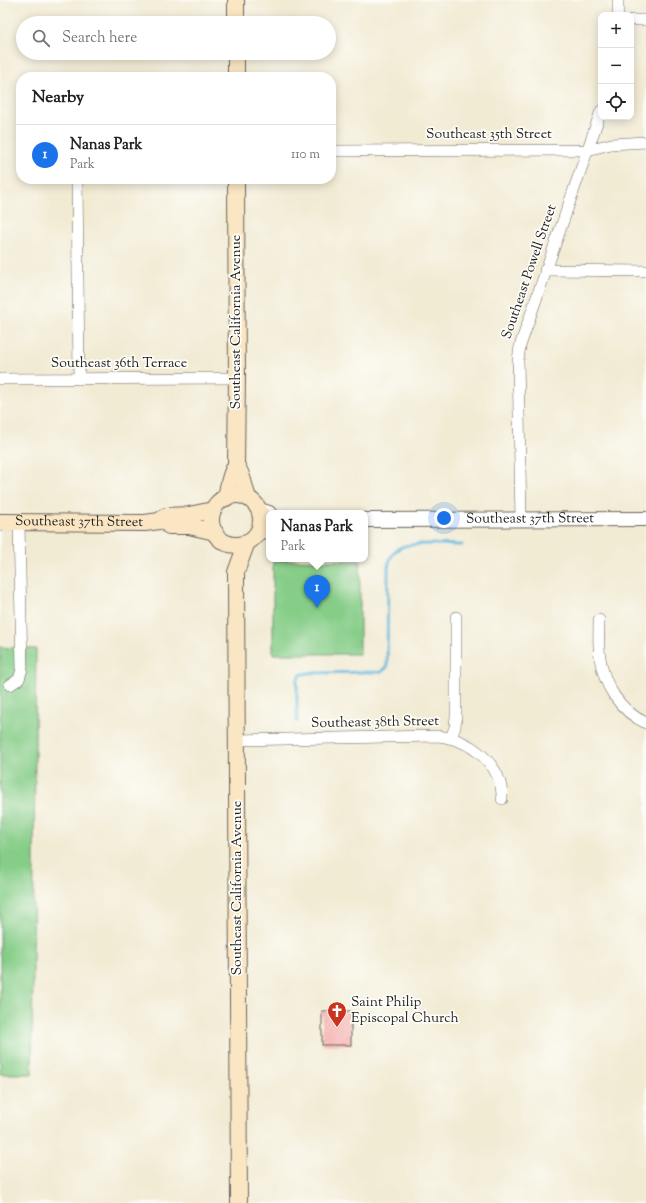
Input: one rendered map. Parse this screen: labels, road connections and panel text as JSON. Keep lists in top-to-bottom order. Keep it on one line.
{"streets":{"main road":["Southeast California Avenue","Southeast 37th Street"],"street":["Southeast 35th Street","Southeast Powell Street","Southeast 36th Terrace","Southeast 38th Street"]},"crossings":[["Southeast 35th Street","Southeast Powell Street"],["Southeast Powell Street","Southeast 37th Street"],["Southeast California Avenue","Southeast 36th Terrace"],["Southeast California Avenue","Southeast 37th Street"],["Southeast California Avenue","Southeast 38th Street"]],"places":{"church":["Saint Philip Episcopal Church"]},"page":{"map_buttons":["+","−"],"search":"Search here","heading":"Nearby","list":[{"mark":"1","name":"Nanas Park","note":"Park","value":"110 m"}],"popup":["Nanas Park","Park"],"pins":"1"}}
